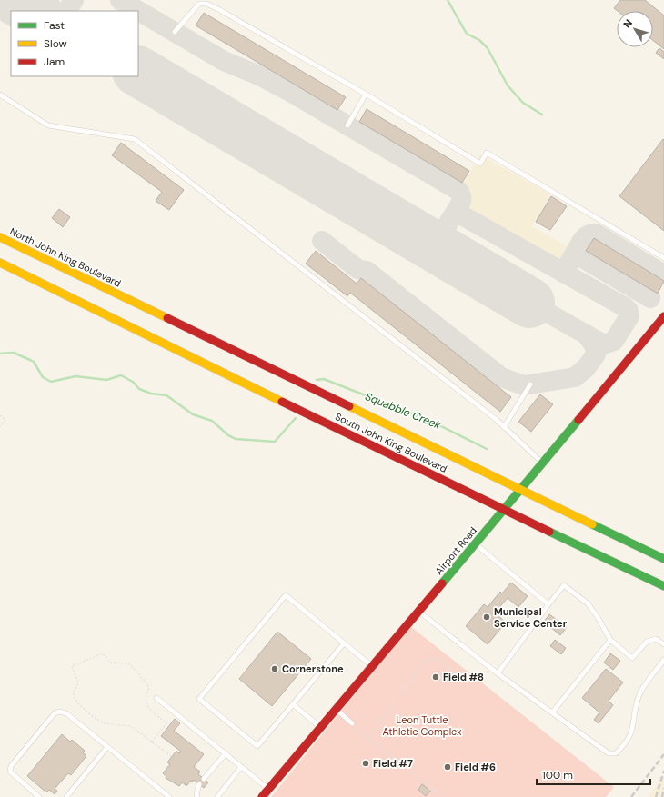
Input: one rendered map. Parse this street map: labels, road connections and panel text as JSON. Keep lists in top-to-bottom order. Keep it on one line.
{"streets":{"main road":["North John King Boulevard","South John King Boulevard","Airport Road"]},"crossings":[["North John King Boulevard","South John King Boulevard"],["South John King Boulevard","Airport Road"]],"water":["Squabble Creek"],"parks":["Leon Tuttle Athletic Complex"],"places":["Municipal Service Center","Cornerstone","Field #8","Field #7","Field #6"],"legend":["Fast","Slow","Jam"],"scale_bar":"100 m","north":"top left"}
